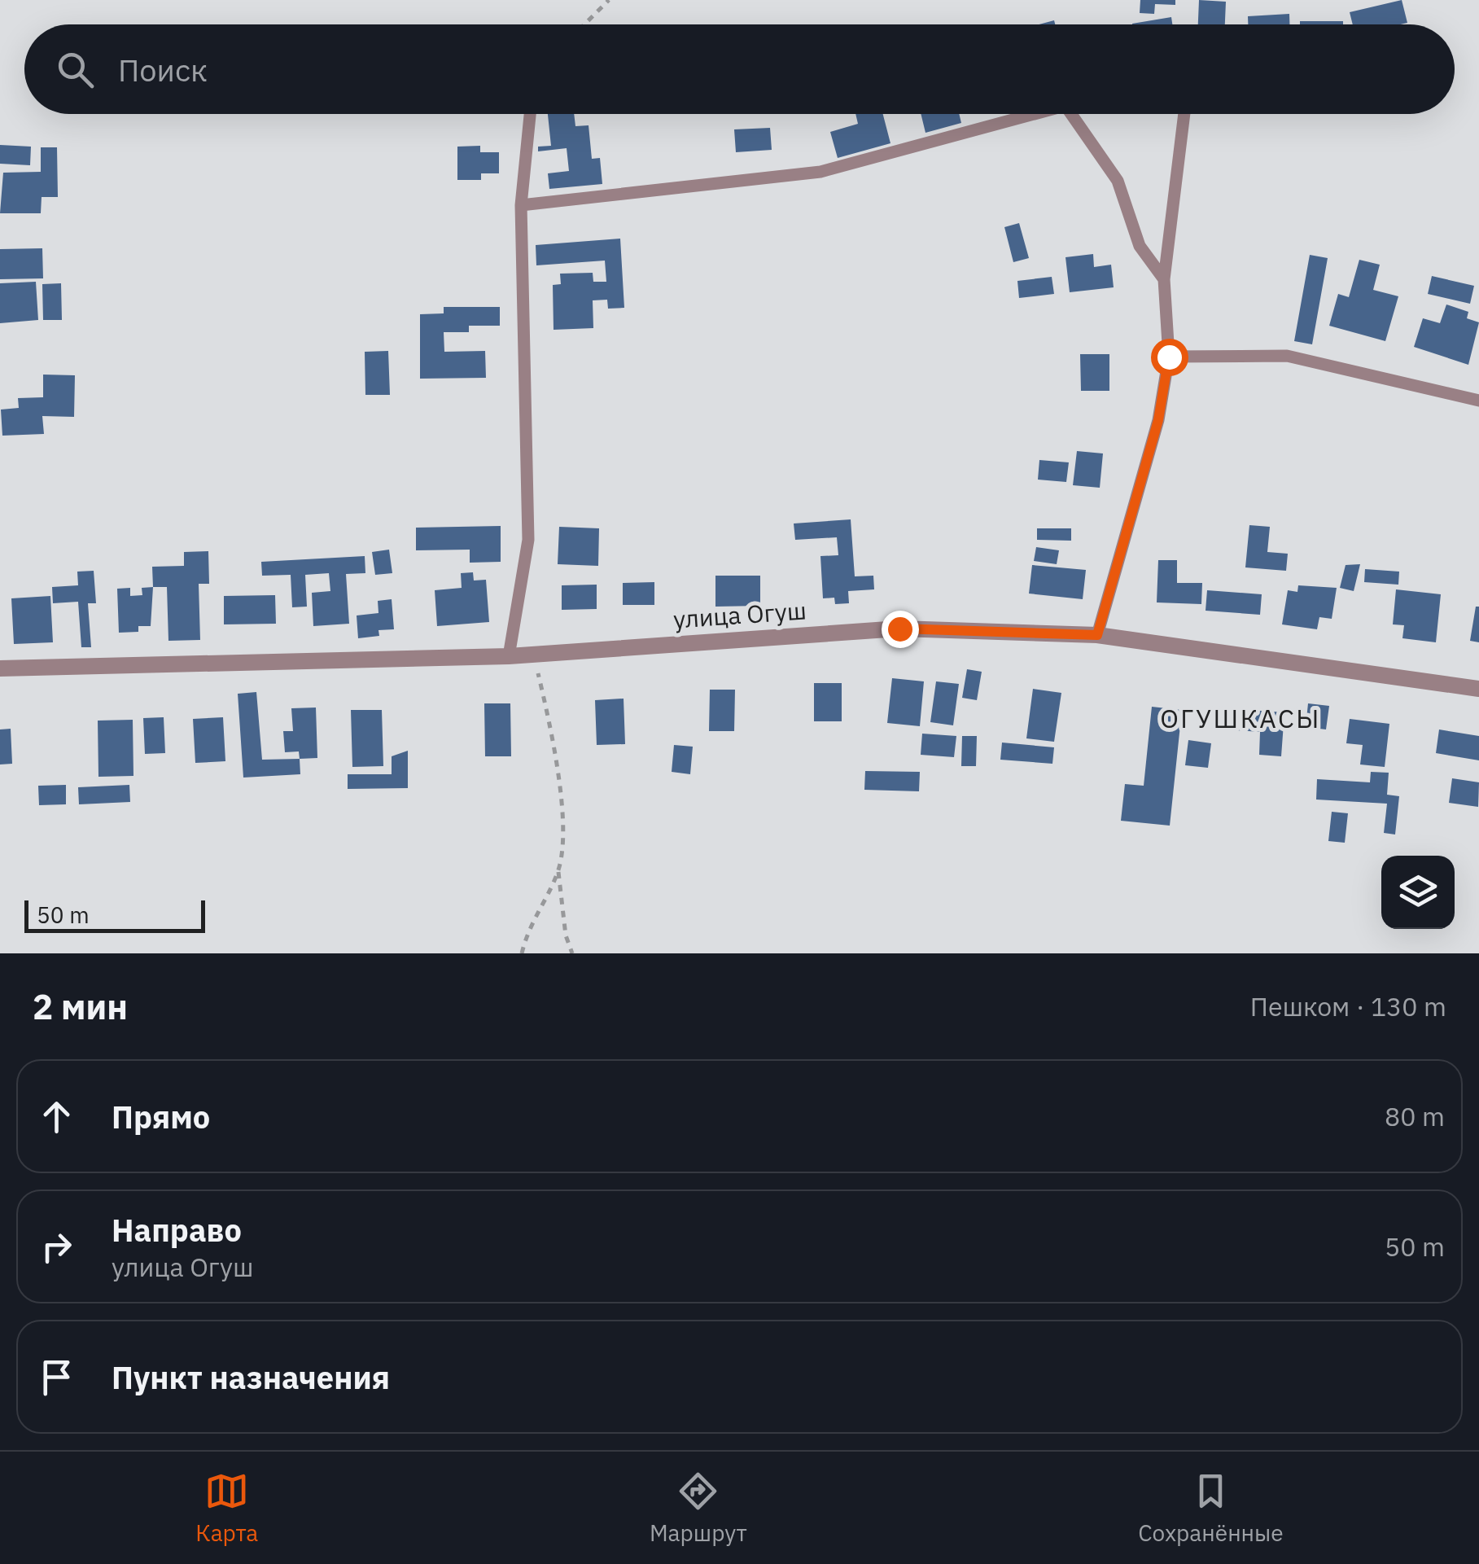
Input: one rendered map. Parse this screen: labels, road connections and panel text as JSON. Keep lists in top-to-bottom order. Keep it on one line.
{"streets":{"street":["улица Огуш"]},"districts":["ОГУШКАСЫ"],"scale_bar":"50 m","page":{"search":"Поиск","scale":"50 m","heading":["2 мин","Пешком · 130 m"],"list":[["Прямо","80 m"],["Направо","улица Огуш","50 m"],"Пункт назначения"],"nav":["Карта","Маршрут","Сохранённые"]}}
